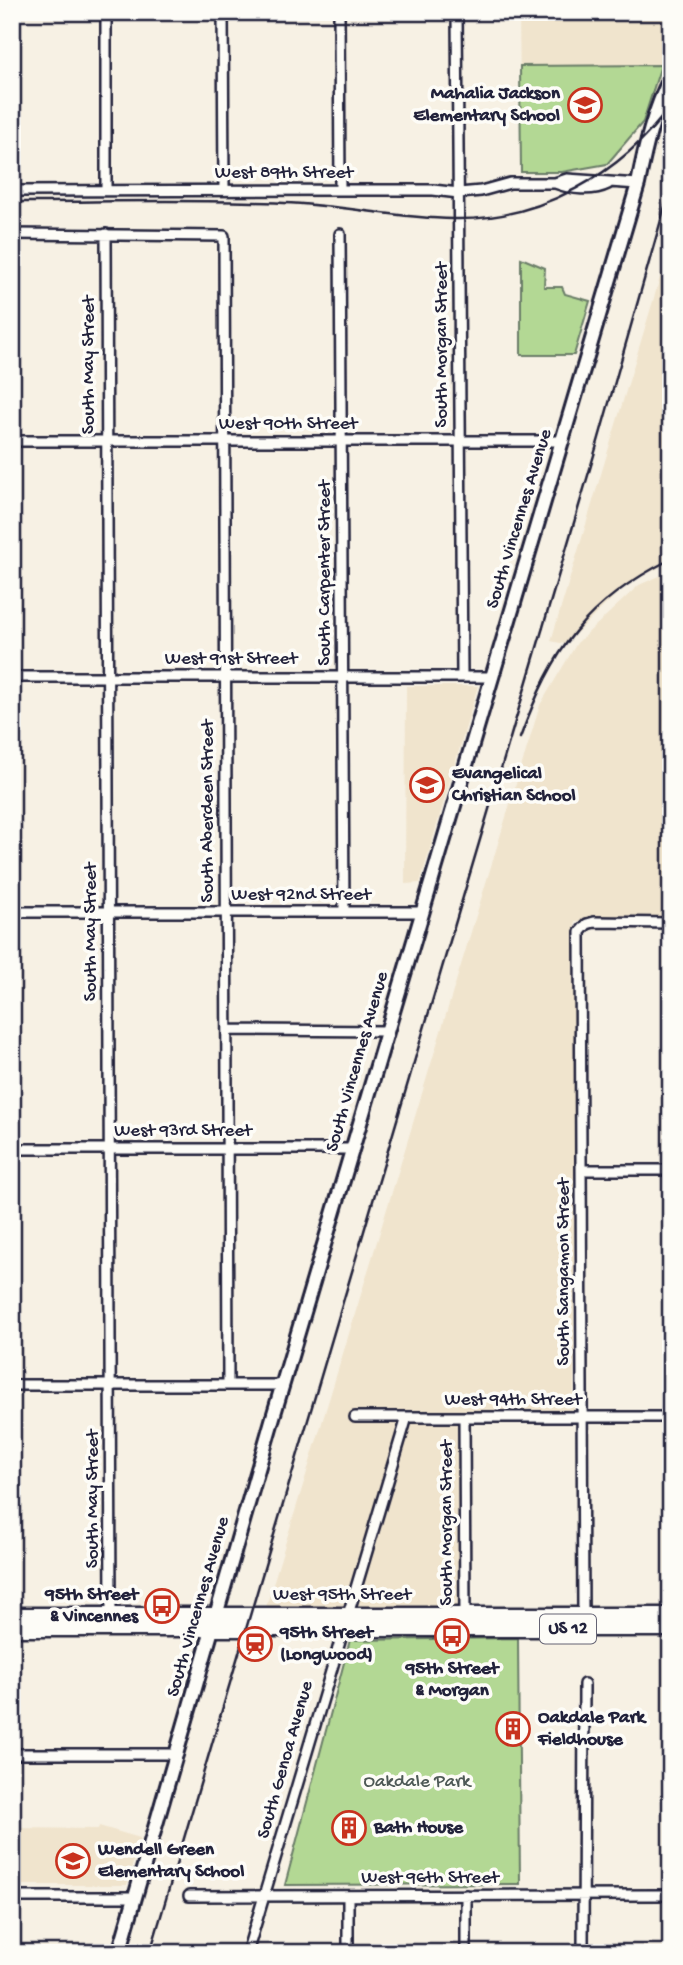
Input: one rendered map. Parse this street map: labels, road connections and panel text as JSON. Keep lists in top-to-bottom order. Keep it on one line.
{"streets":{"main road":["South Vincennes Avenue","West 95th Street","US 12"],"street":["West 89th Street","South Morgan Street","South May Street","West 90th Street","South Carpenter Street","West 91st Street","South Aberdeen Street","West 92nd Street","West 93rd Street","South Sangamon Street","West 94th Street","South Genoa Avenue","West 96th Street"]},"crossings":[["West 89th Street","South Morgan Street"],["West 89th Street","South Vincennes Avenue"],["South Morgan Street","West 90th Street"],["South Morgan Street","West 91st Street"],["South Morgan Street","West 94th Street"],["South Morgan Street","West 95th Street"],["South May Street","West 90th Street"],["South May Street","West 91st Street"],["South May Street","South Aberdeen Street"],["South May Street","West 92nd Street"],["South May Street","West 93rd Street"],["South May Street","West 95th Street"],["West 90th Street","South Vincennes Avenue"],["West 90th Street","South Carpenter Street"],["West 90th Street","South Aberdeen Street"],["South Vincennes Avenue","West 91st Street"],["South Vincennes Avenue","West 92nd Street"],["South Vincennes Avenue","West 93rd Street"],["South Vincennes Avenue","West 95th Street"],["South Carpenter Street","West 91st Street"],["South Carpenter Street","West 92nd Street"],["West 91st Street","South Aberdeen Street"],["South Aberdeen Street","West 92nd Street"],["South Aberdeen Street","West 93rd Street"],["South Sangamon Street","West 94th Street"],["South Sangamon Street","West 95th Street"],["West 94th Street","South Genoa Avenue"],["West 95th Street","South Genoa Avenue"],["South Genoa Avenue","West 96th Street"]],"parks":["Oakdale Park"],"places":{"school or university":["Mahalia Jackson Elementary School","Evangelical Christian School","Wendell Green Elementary School"],"bus stop":["95th Street & Vincennes","95th Street & Morgan"],"station":["95th Street (Longwood)"],"building":["Oakdale Park Fieldhouse","Bath House"]}}
